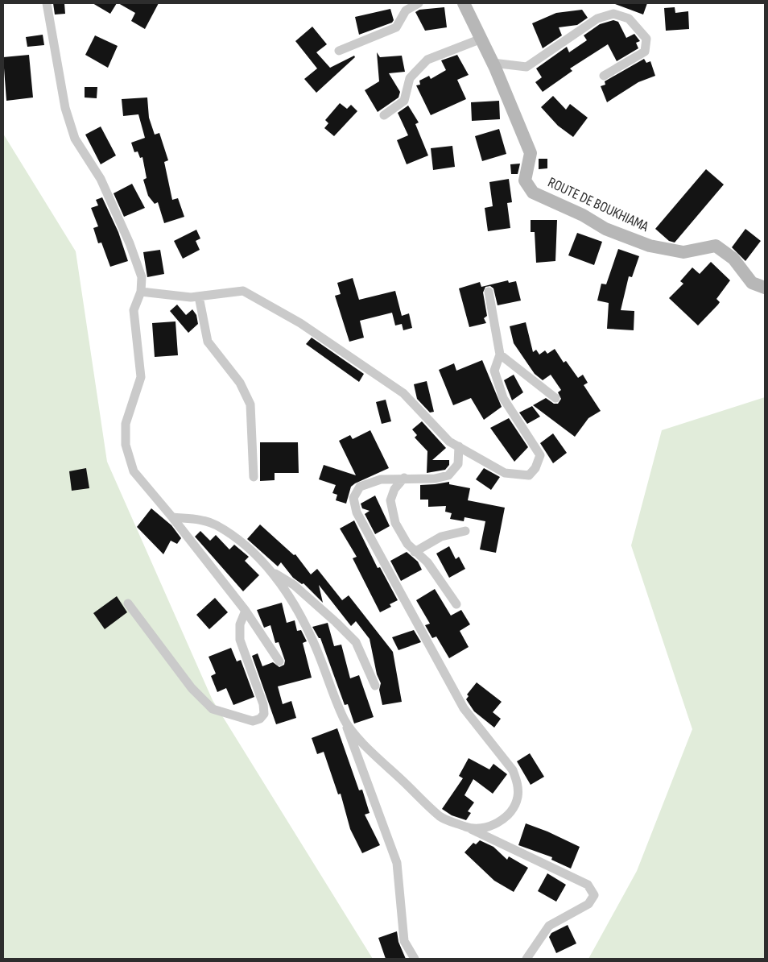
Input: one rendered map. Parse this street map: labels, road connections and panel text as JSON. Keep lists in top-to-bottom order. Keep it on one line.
{"streets":{"street":["ROUTE DE BOUKHIAMA"]}}
